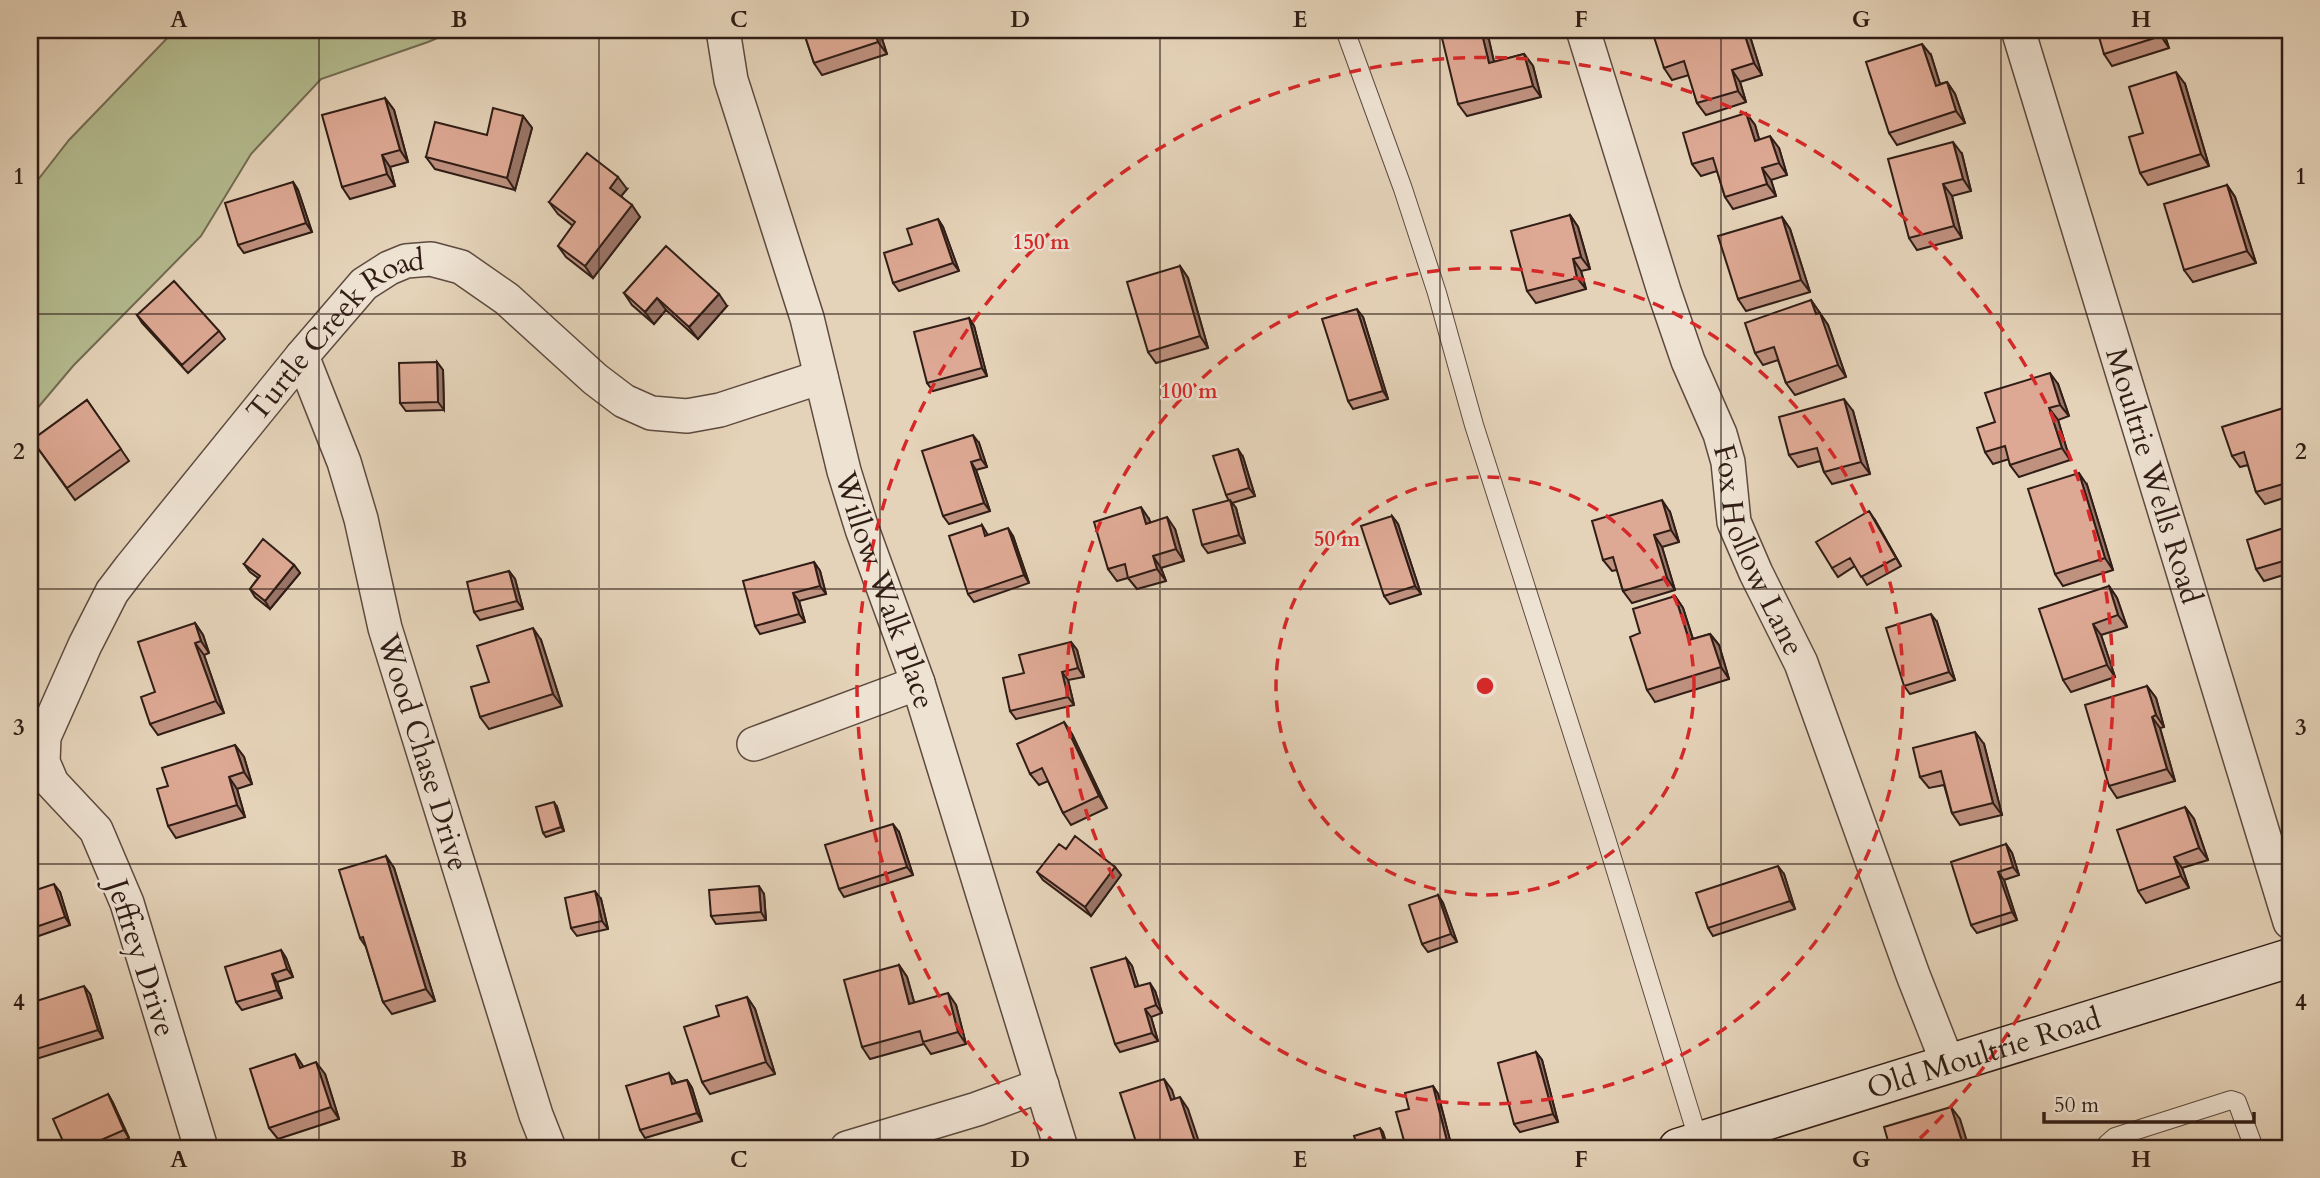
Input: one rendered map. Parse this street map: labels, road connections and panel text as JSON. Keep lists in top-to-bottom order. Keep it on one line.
{"streets":{"main road":["Old Moultrie Road"],"street":["Turtle Creek Road","Moultrie Wells Road","Fox Hollow Lane","Willow Walk Place","Wood Chase Drive","Jeffrey Drive"]},"crossings":[["Turtle Creek Road","Willow Walk Place"],["Turtle Creek Road","Wood Chase Drive"],["Turtle Creek Road","Jeffrey Drive"],["Fox Hollow Lane","Old Moultrie Road"]],"scale_bar":"50 m","grid":{"columns":["A","B","C","D","E","F","G","H"],"rows":["1","2","3","4"]},"rings":["150 m","100 m","50 m"]}
